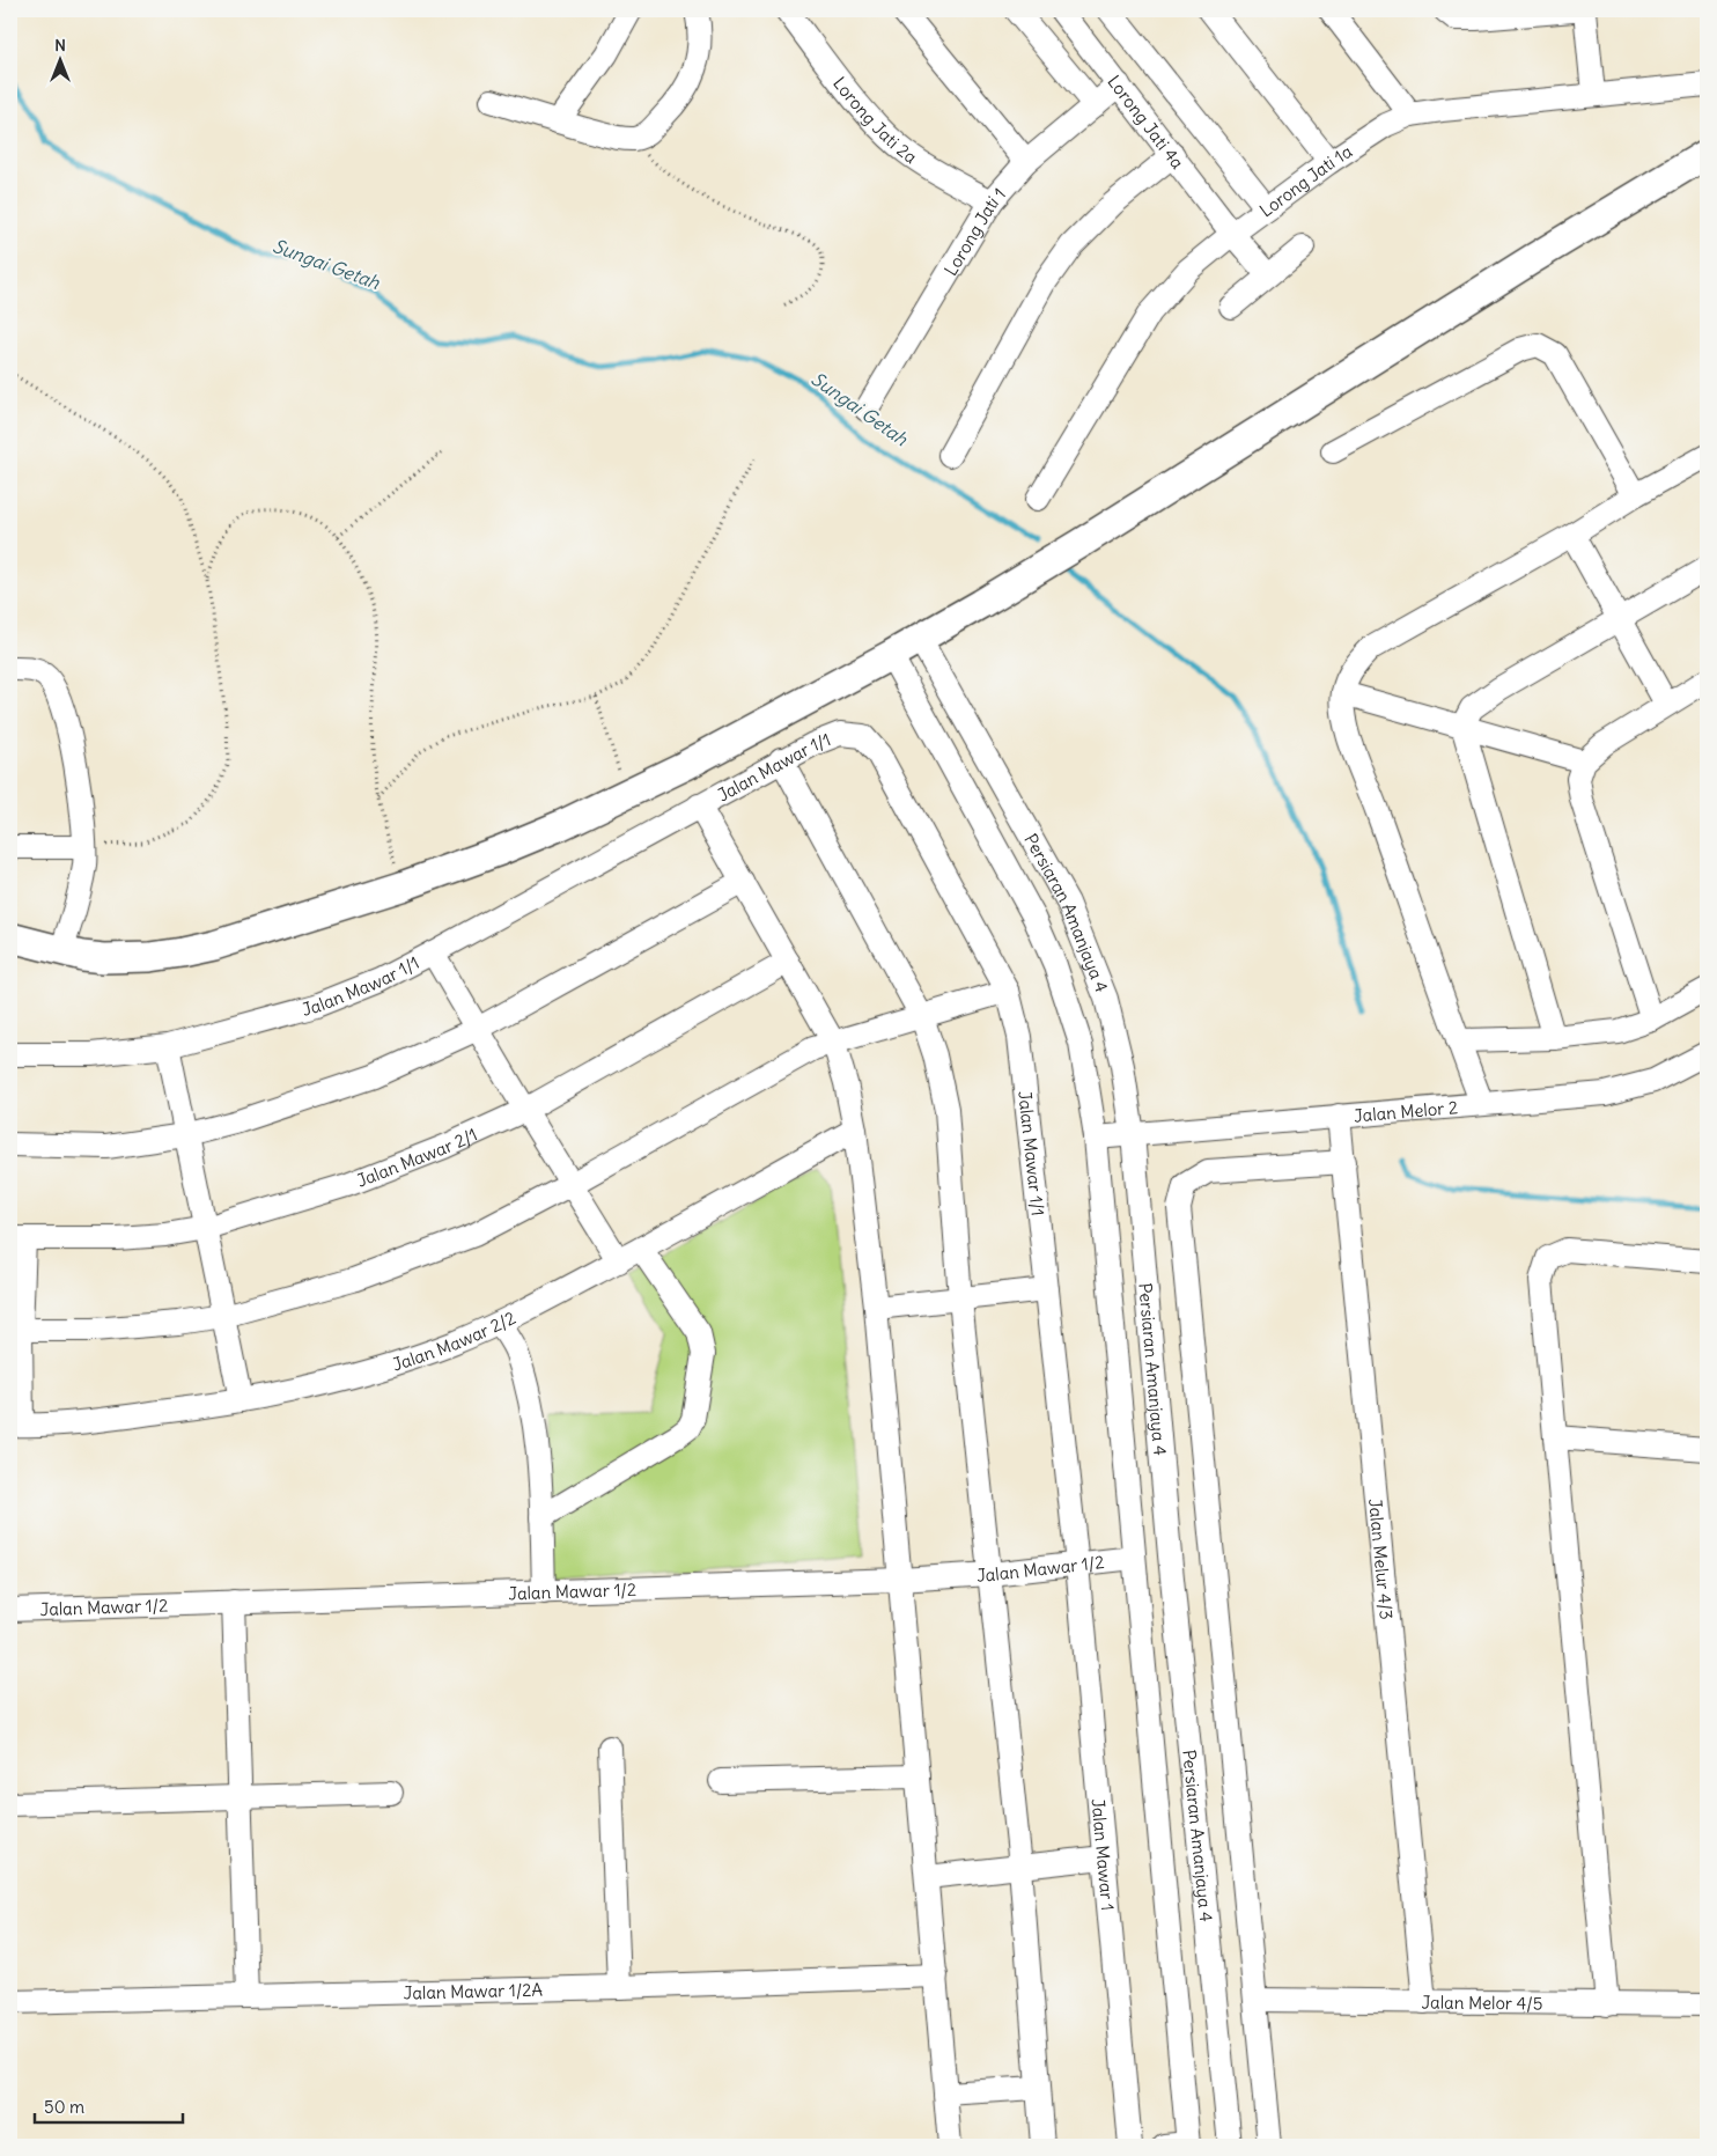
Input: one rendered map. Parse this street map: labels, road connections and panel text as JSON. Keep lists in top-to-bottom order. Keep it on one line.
{"streets":{"street":["Lorong Jati 2a","Lorong Jati 4a","Lorong Jati 1a","Lorong Jati 1","Jalan Mawar 1/1","Persiaran Amanjaya 4","Jalan Melor 2","Jalan Mawar 2/1","Jalan Mawar 2/2","Jalan Melur 4/3","Jalan Mawar 1/2","Jalan Mawar 1","Jalan Mawar 1/2A","Jalan Melor 4/5"]},"crossings":[["Lorong Jati 2a","Lorong Jati 1"],["Lorong Jati 4a","Lorong Jati 1a"],["Lorong Jati 4a","Lorong Jati 1"],["Jalan Mawar 1/1","Jalan Mawar 1/2"],["Jalan Mawar 1/1","Jalan Mawar 1"],["Persiaran Amanjaya 4","Jalan Melor 2"],["Persiaran Amanjaya 4","Jalan Mawar 1/2"],["Jalan Melor 2","Jalan Melur 4/3"],["Jalan Melur 4/3","Jalan Melor 4/5"],["Jalan Mawar 1/2","Jalan Mawar 1"]],"water":["Sungai Getah"],"scale_bar":"50 m","north":"top"}
